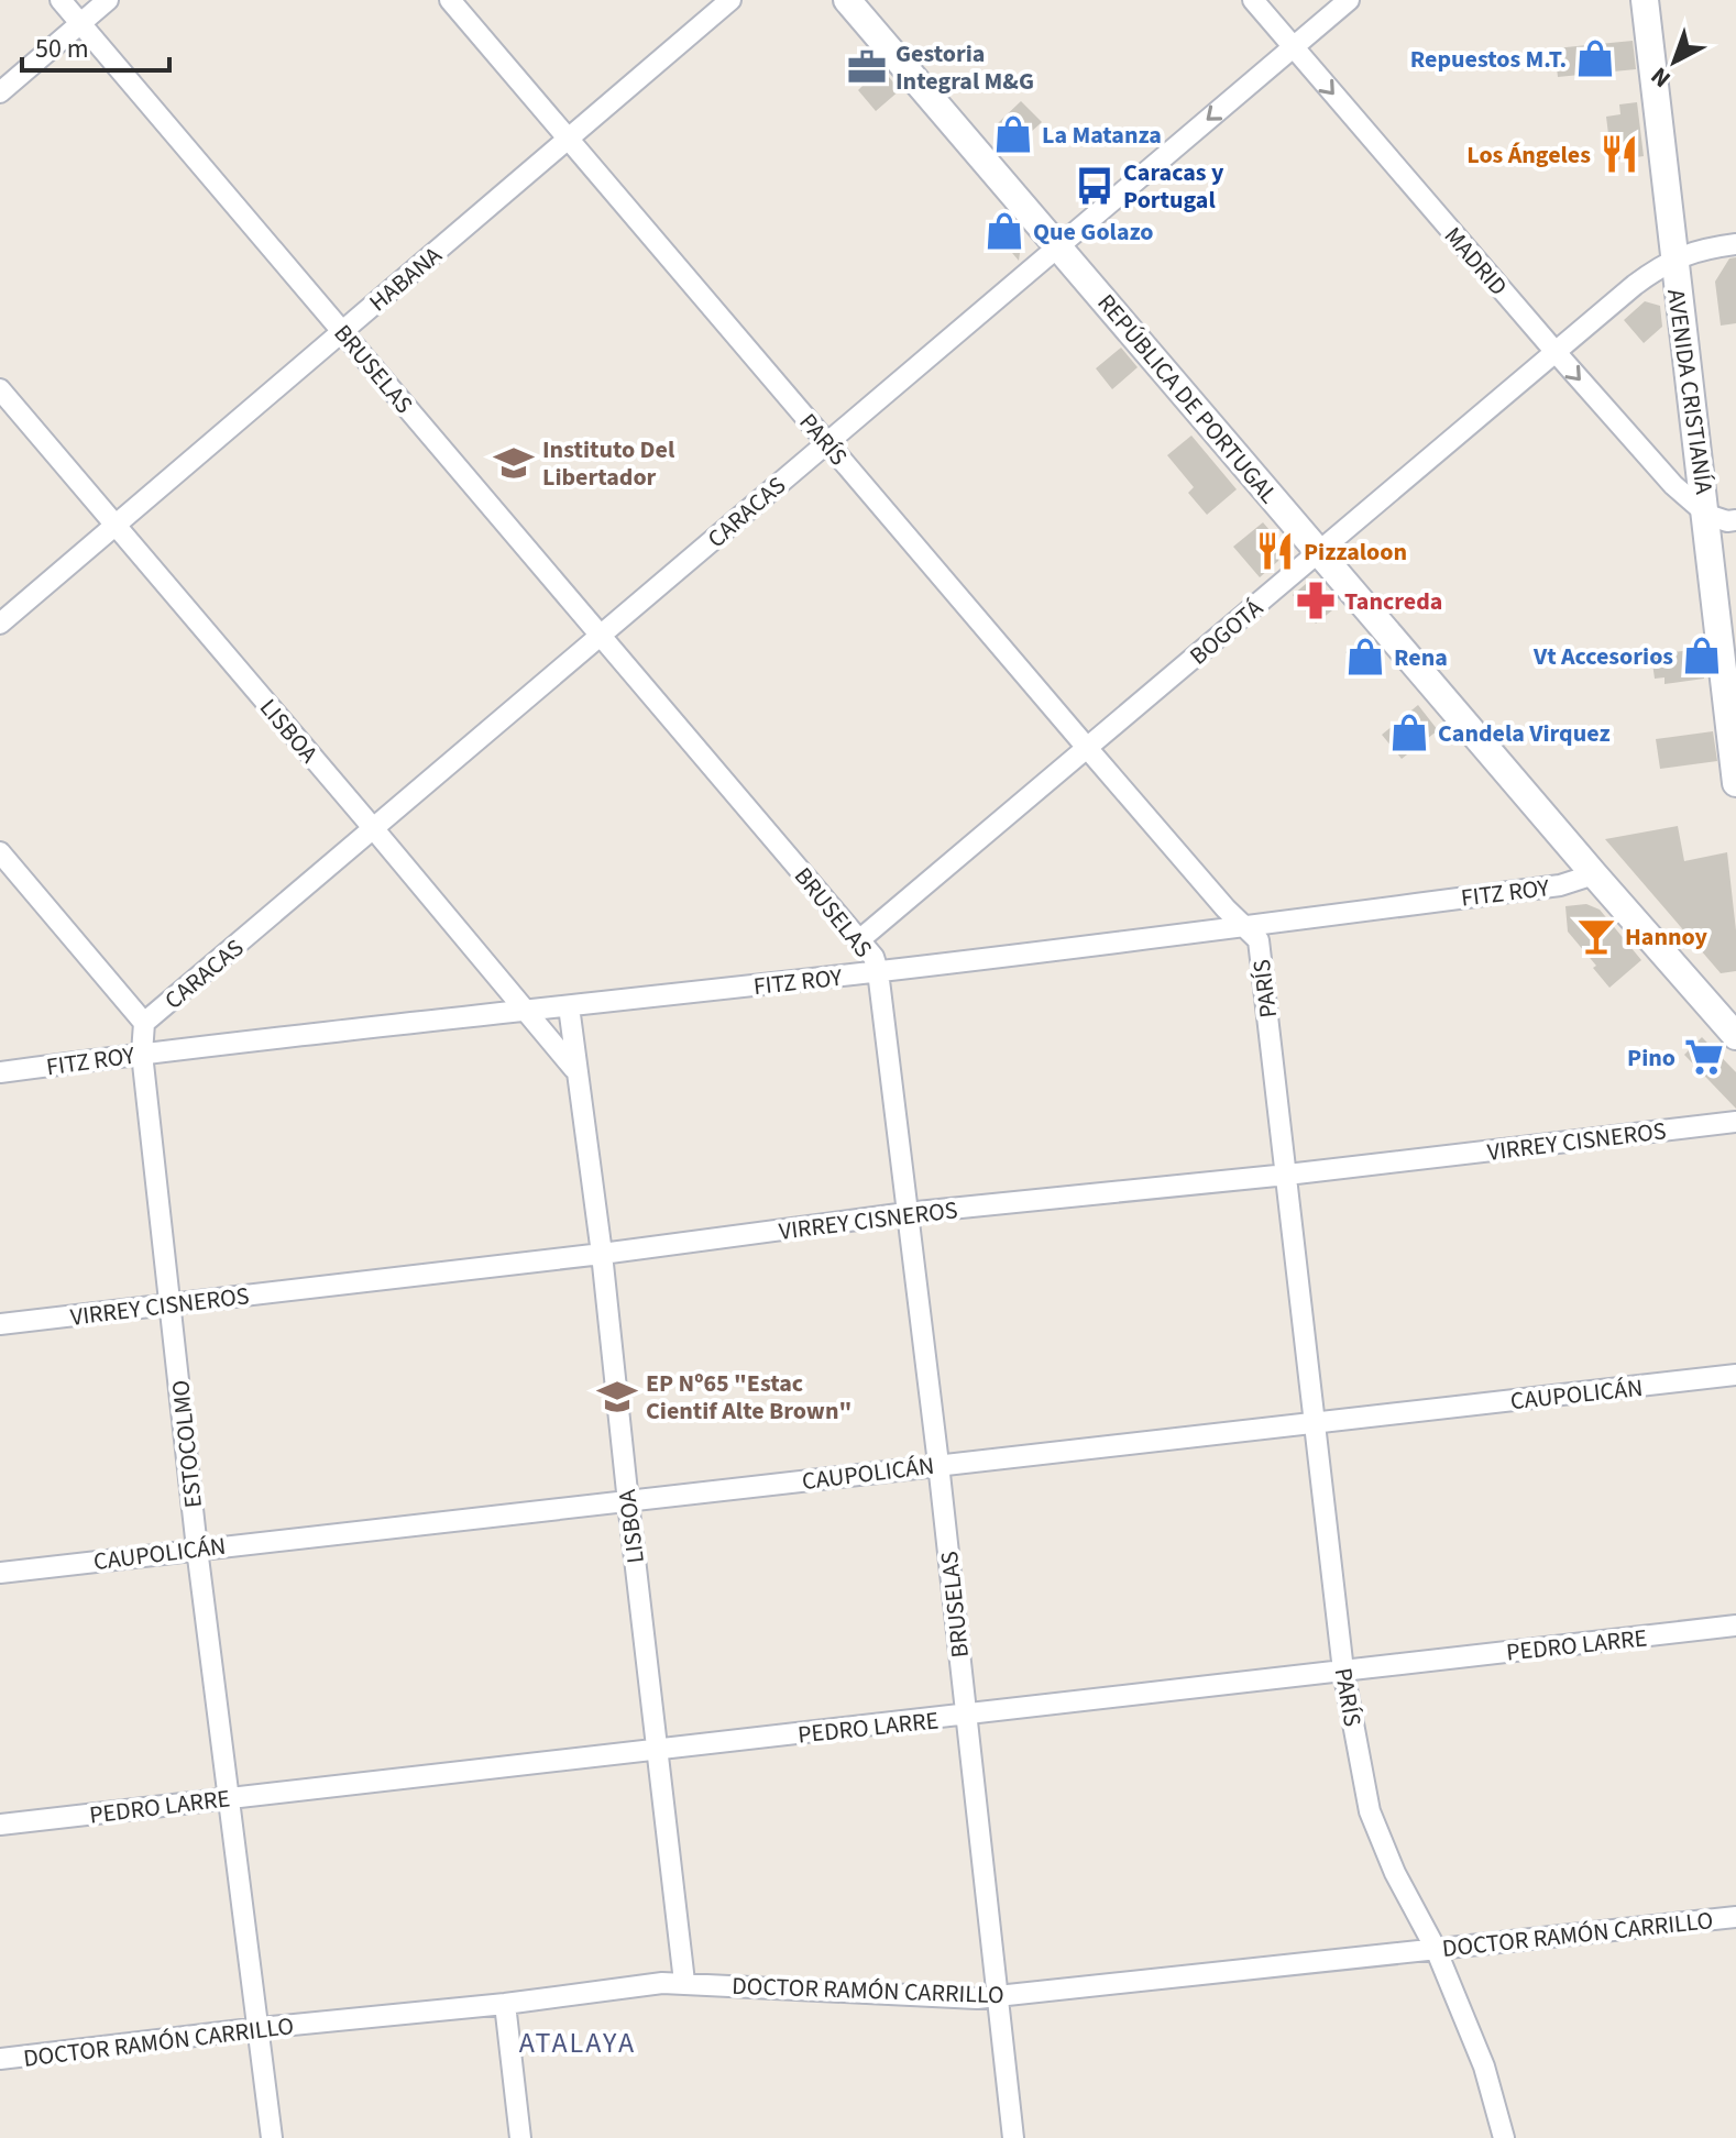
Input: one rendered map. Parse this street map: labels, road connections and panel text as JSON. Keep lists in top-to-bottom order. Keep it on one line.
{"streets":{"main road":["AVENIDA CRISTIANÍA","REPÚBLICA DE PORTUGAL"],"street":["MADRID","HABANA","BRUSELAS","PARÍS","CARACAS","BOGOTÁ","LISBOA","FITZ ROY","VIRREY CISNEROS","CAUPOLICÁN","ESTOCOLMO","PEDRO LARRE","DOCTOR RAMÓN CARRILLO"]},"crossings":[["MADRID","AVENIDA CRISTIANÍA"],["MADRID","CARACAS"],["MADRID","BOGOTÁ"],["HABANA","BRUSELAS"],["HABANA","PARÍS"],["HABANA","LISBOA"],["BRUSELAS","CARACAS"],["BRUSELAS","BOGOTÁ"],["BRUSELAS","FITZ ROY"],["BRUSELAS","VIRREY CISNEROS"],["BRUSELAS","CAUPOLICÁN"],["BRUSELAS","PEDRO LARRE"],["BRUSELAS","DOCTOR RAMÓN CARRILLO"],["AVENIDA CRISTIANÍA","BOGOTÁ"],["REPÚBLICA DE PORTUGAL","CARACAS"],["REPÚBLICA DE PORTUGAL","BOGOTÁ"],["REPÚBLICA DE PORTUGAL","FITZ ROY"],["PARÍS","CARACAS"],["PARÍS","BOGOTÁ"],["PARÍS","FITZ ROY"],["PARÍS","VIRREY CISNEROS"],["PARÍS","CAUPOLICÁN"],["PARÍS","PEDRO LARRE"],["PARÍS","DOCTOR RAMÓN CARRILLO"],["CARACAS","LISBOA"],["CARACAS","ESTOCOLMO"],["LISBOA","FITZ ROY"],["LISBOA","VIRREY CISNEROS"],["LISBOA","CAUPOLICÁN"],["LISBOA","PEDRO LARRE"],["LISBOA","DOCTOR RAMÓN CARRILLO"],["FITZ ROY","ESTOCOLMO"],["VIRREY CISNEROS","ESTOCOLMO"],["CAUPOLICÁN","ESTOCOLMO"],["ESTOCOLMO","PEDRO LARRE"],["ESTOCOLMO","DOCTOR RAMÓN CARRILLO"]],"one_way":["MADRID"],"districts":["ATALAYA"],"places":{"shop":["Repuestos M.T.","La Matanza","Que Golazo","Vt Accesorios","Rena","Candela Virquez"],"office":["Gestoria Integral M&G"],"restaurant":["Los Ángeles","Pizzaloon"],"bus stop":["Caracas y Portugal"],"school or university":["Instituto Del Libertador","EP Nº65 \"Estac Cientif Alte Brown\""],"pharmacy":["Tancreda"],"bar":["Hannoy"],"supermarket":["Pino"]},"scale_bar":"50 m","north":"bottom left"}
